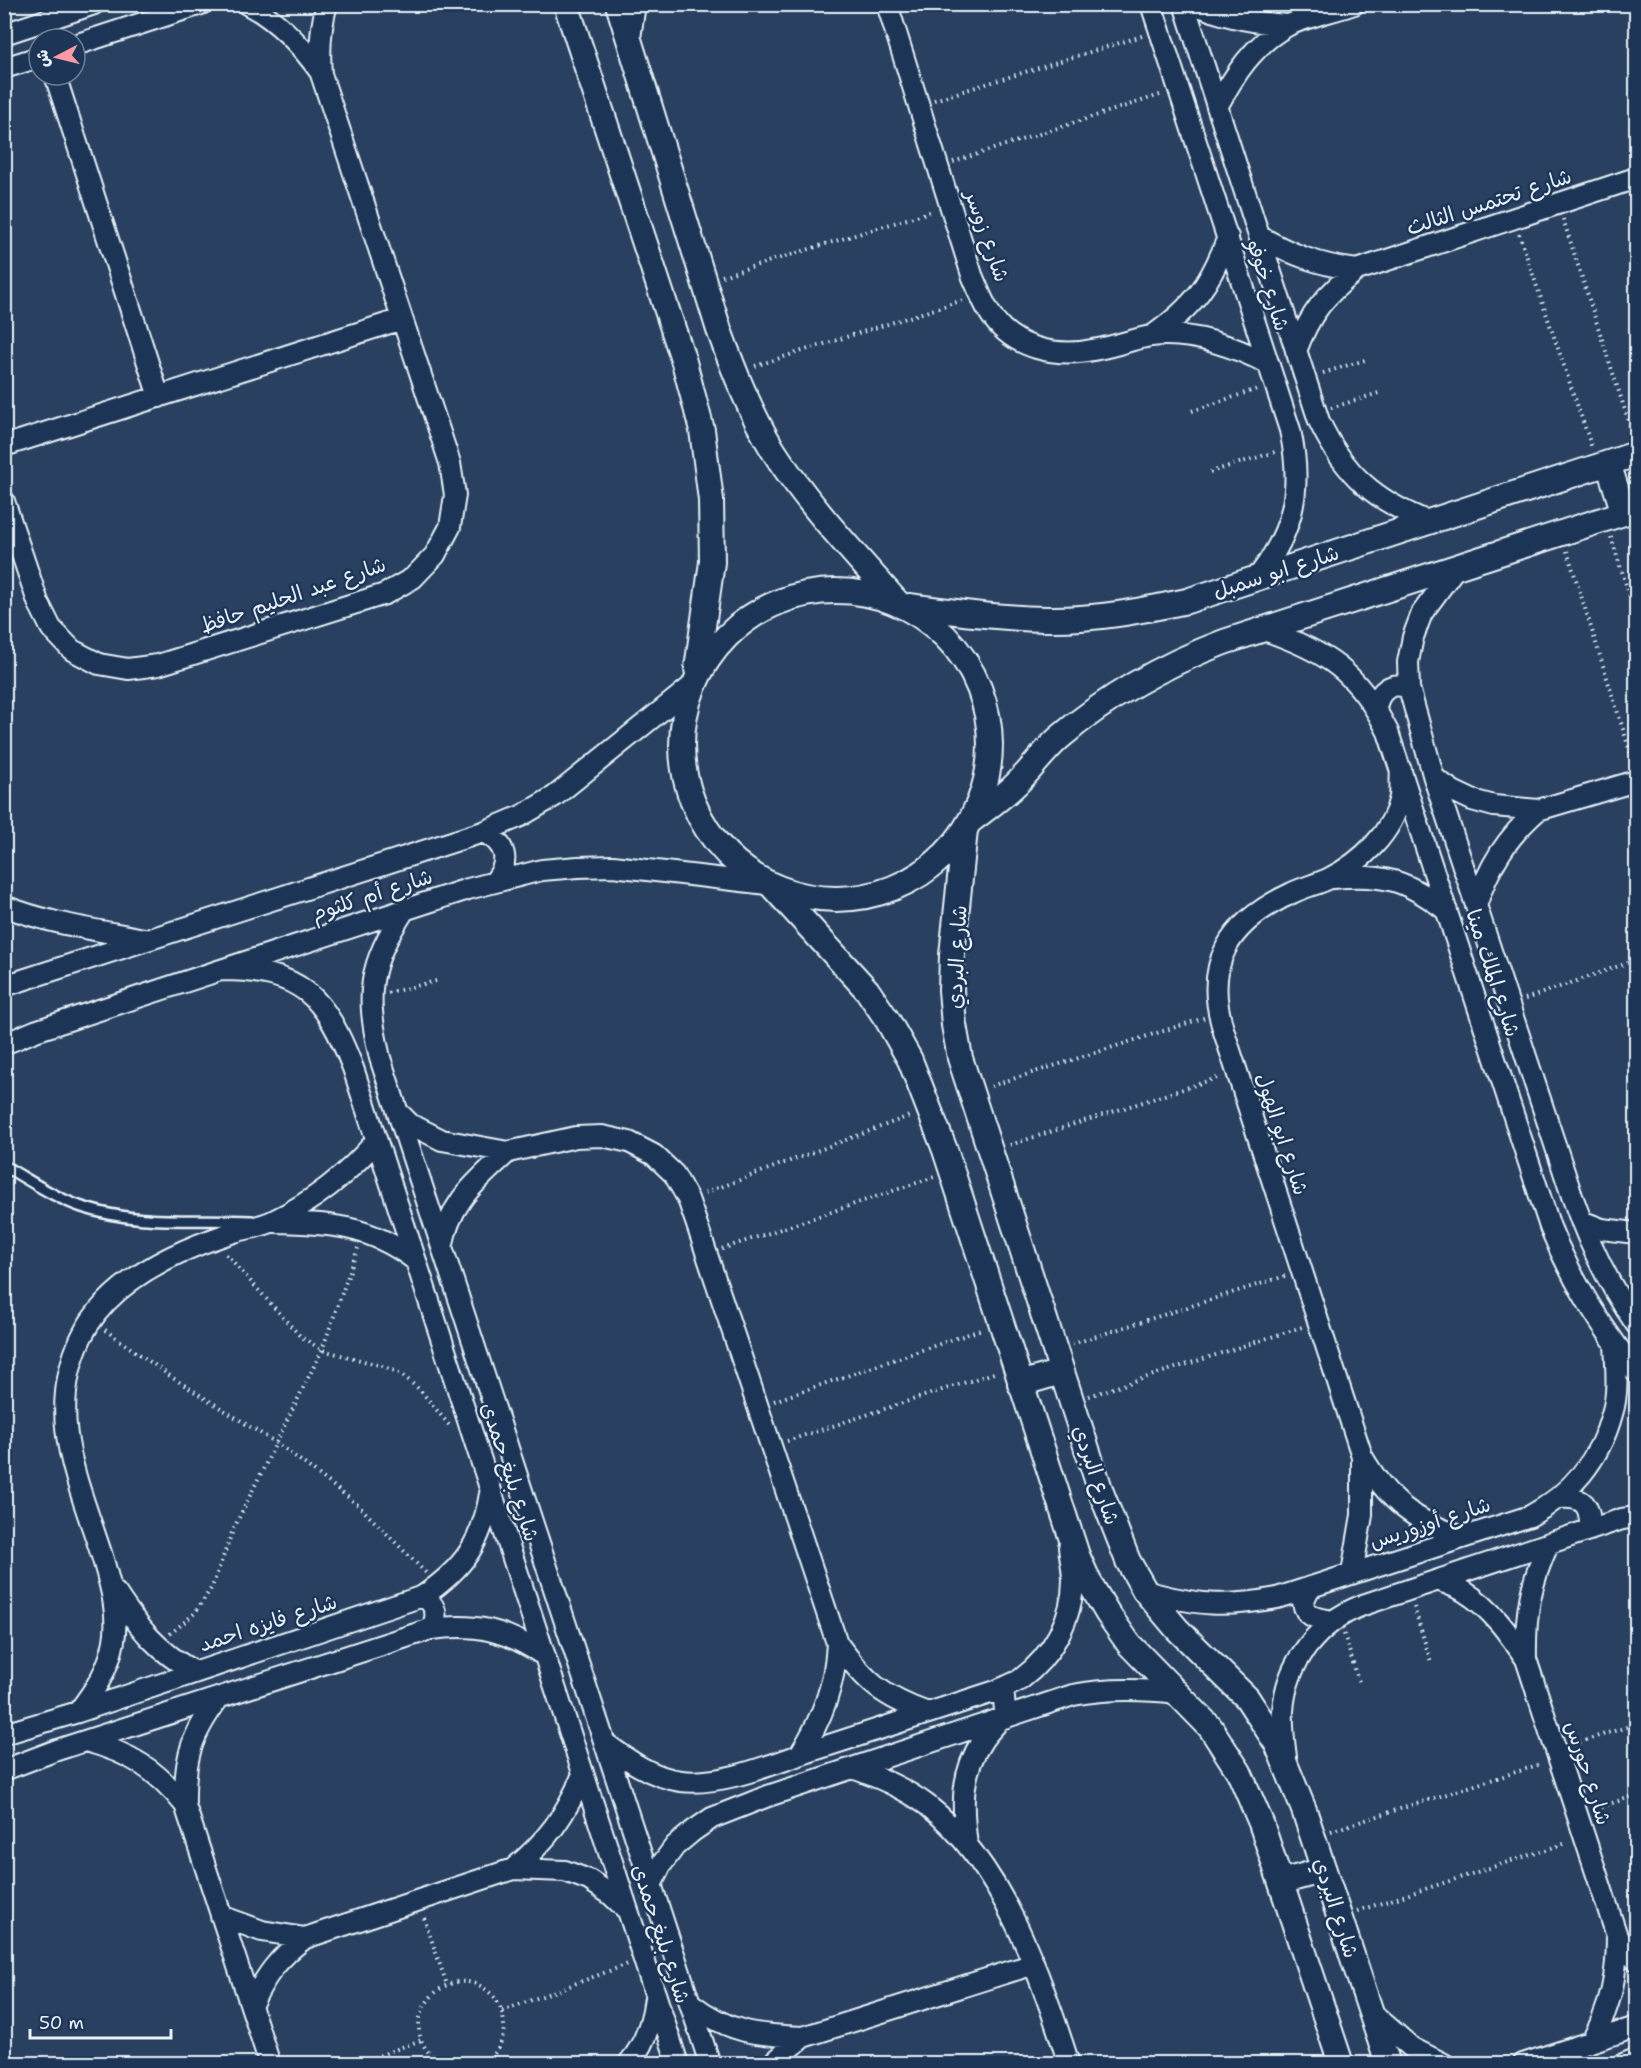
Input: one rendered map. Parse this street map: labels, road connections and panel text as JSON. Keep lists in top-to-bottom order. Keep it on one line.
{"streets":{"street":["شارع تحتمس الثالث","شارع زوسر","شارع خوفو","شارع ابو سمبل","شارع عبد الحليم حافظ","شارع أم كلثوم","شارع البردي","شارع الملك مينا","شارع ابو الهول","شارع بليغ حمدى","شارع أوزوريس","شارع فايزه احمد","شارع حورس"]},"crossings":[["شارع تحتمس الثالث","شارع خوفو"],["شارع زوسر","شارع خوفو"],["شارع خوفو","شارع ابو سمبل"],["شارع أم كلثوم","شارع البردي"],["شارع أم كلثوم","شارع بليغ حمدى"],["شارع البردي","شارع أوزوريس"],["شارع الملك مينا","شارع ابو الهول"],["شارع الملك مينا","شارع أوزوريس"],["شارع ابو الهول","شارع أوزوريس"],["شارع بليغ حمدى","شارع فايزه احمد"]],"scale_bar":"50 m","north":"left"}
